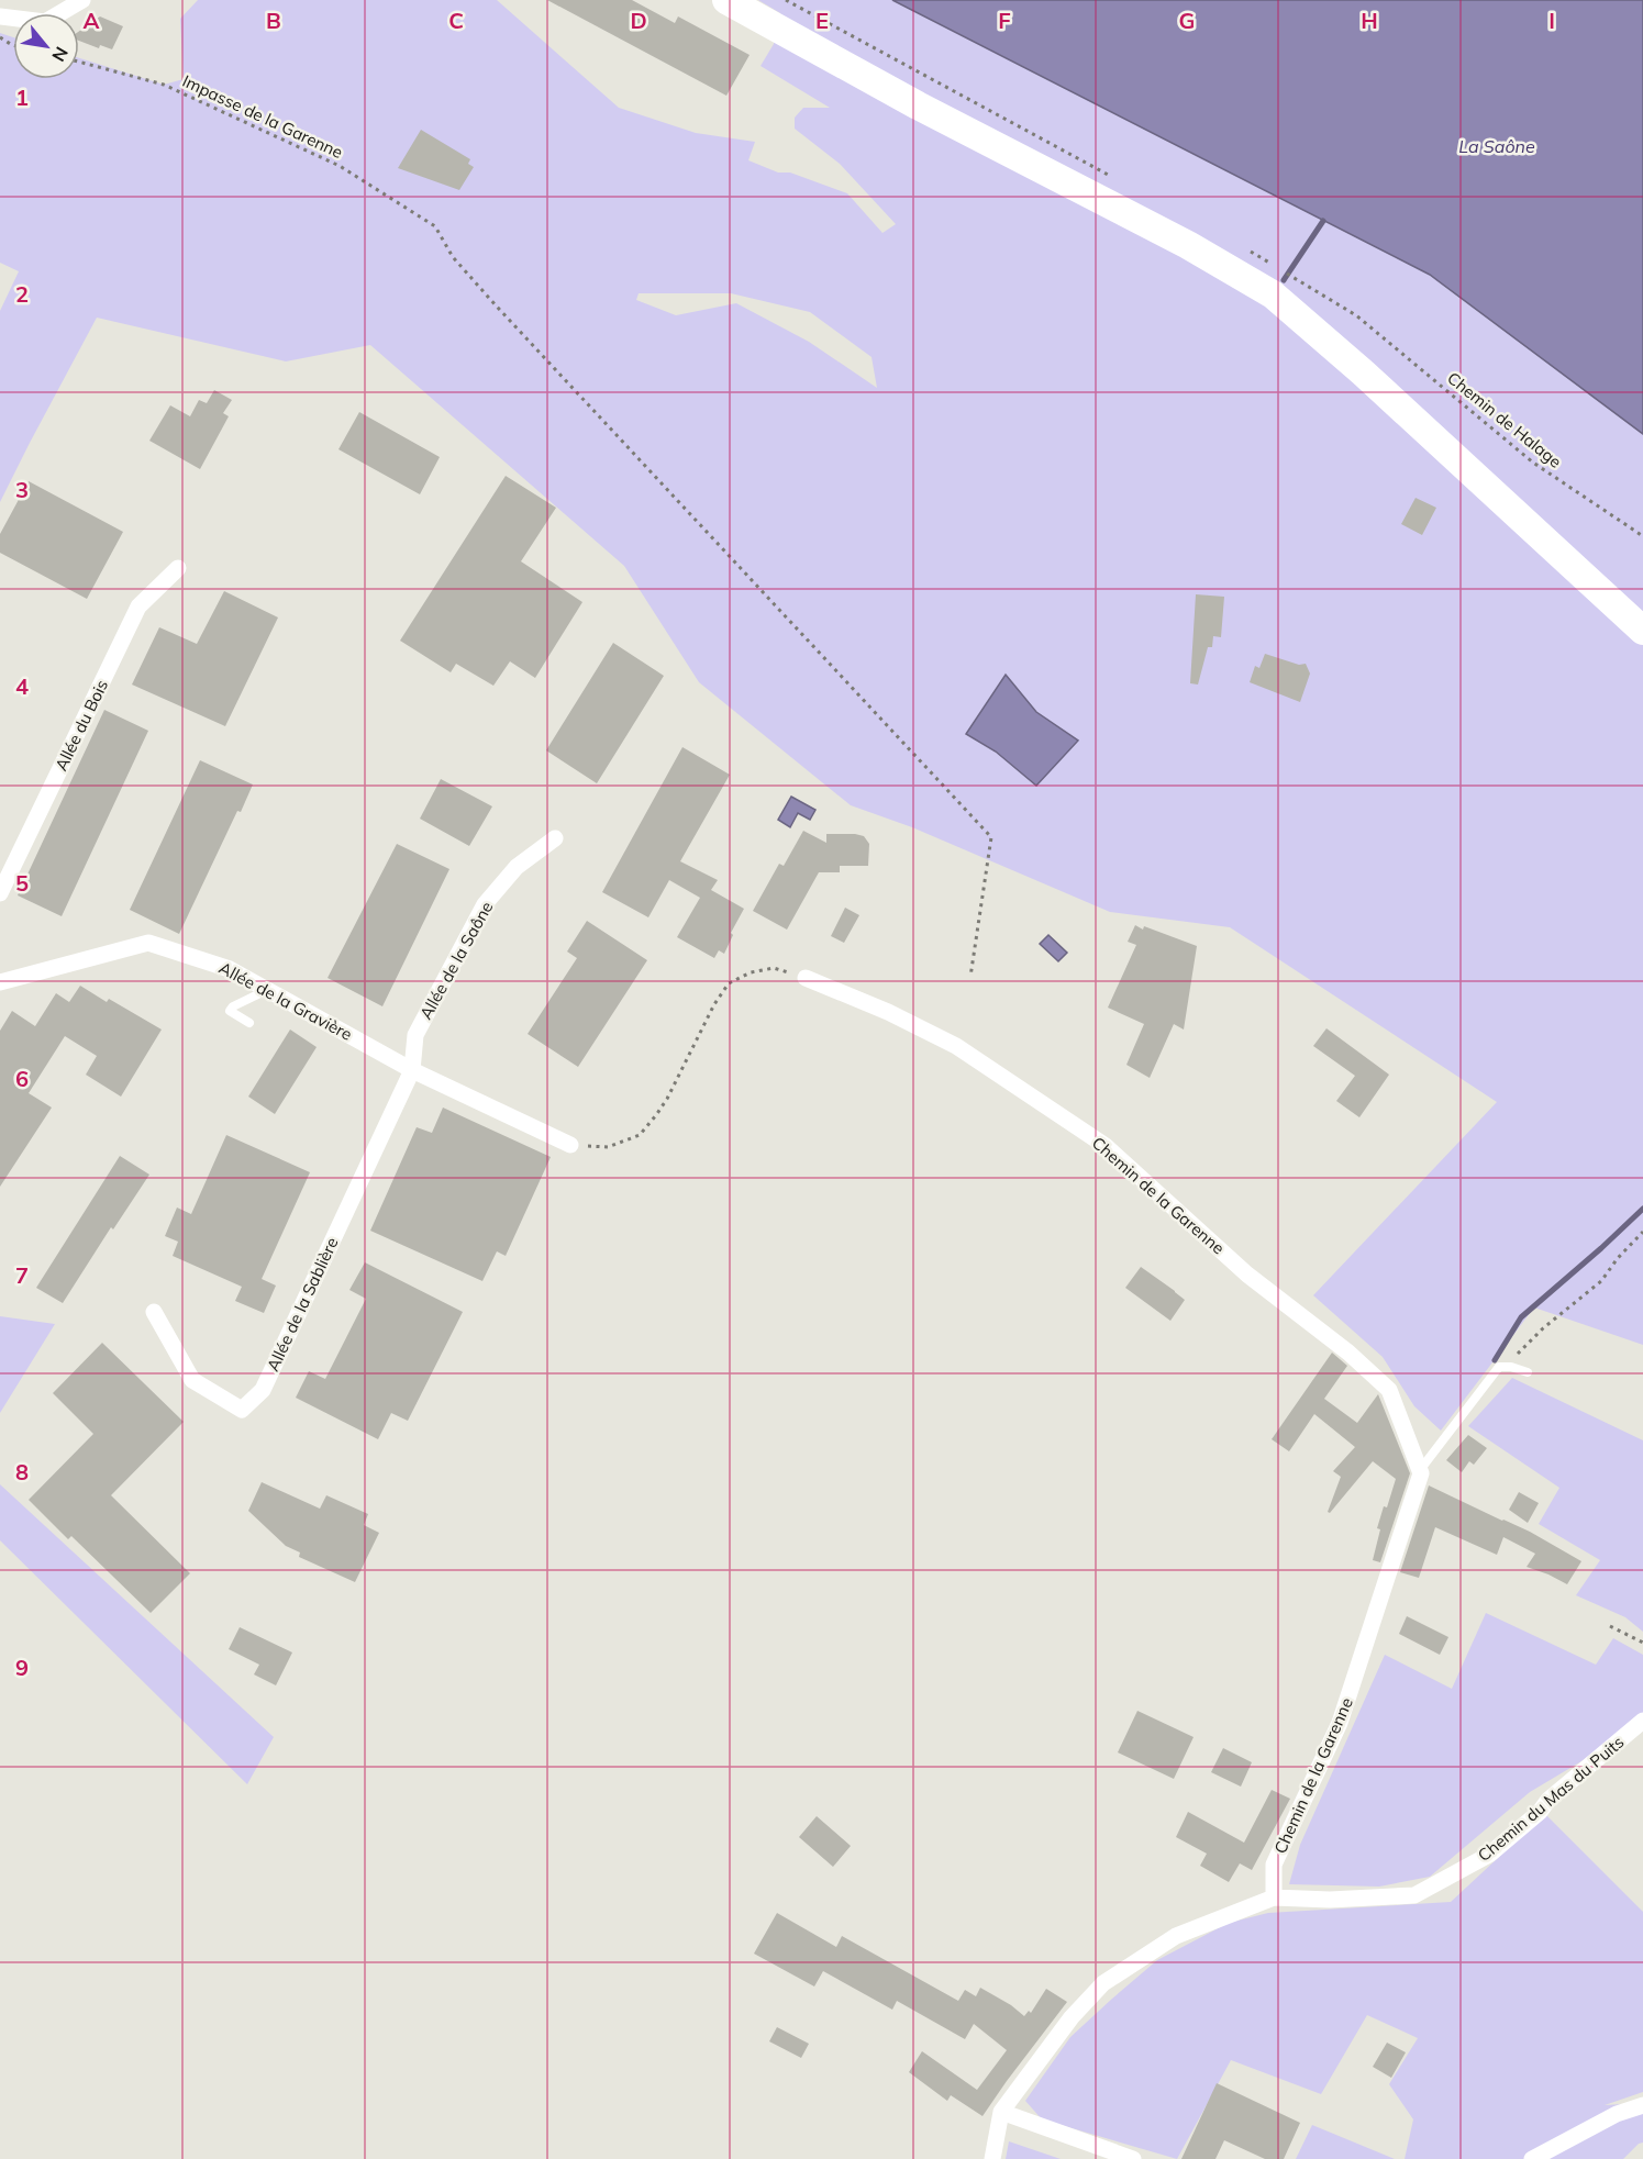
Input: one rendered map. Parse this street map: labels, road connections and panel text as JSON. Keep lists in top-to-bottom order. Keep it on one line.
{"streets":{"street":["Allée du Bois","Allée de la Saône","Allée de la Gravière","Chemin de la Garenne","Allée de la Sablière","Chemin du Mas du Puits"],"path":["Impasse de la Garenne","Chemin de Halage"]},"crossings":[["Allée de la Saône","Allée de la Gravière"],["Allée de la Saône","Allée de la Sablière"],["Allée de la Gravière","Allée de la Sablière"],["Chemin de la Garenne","Chemin du Mas du Puits"]],"water":["La Saône"],"north":"bottom right","grid":{"columns":["A","B","C","D","E","F","G","H","I"],"rows":["1","2","3","4","5","6","7","8","9"]}}
